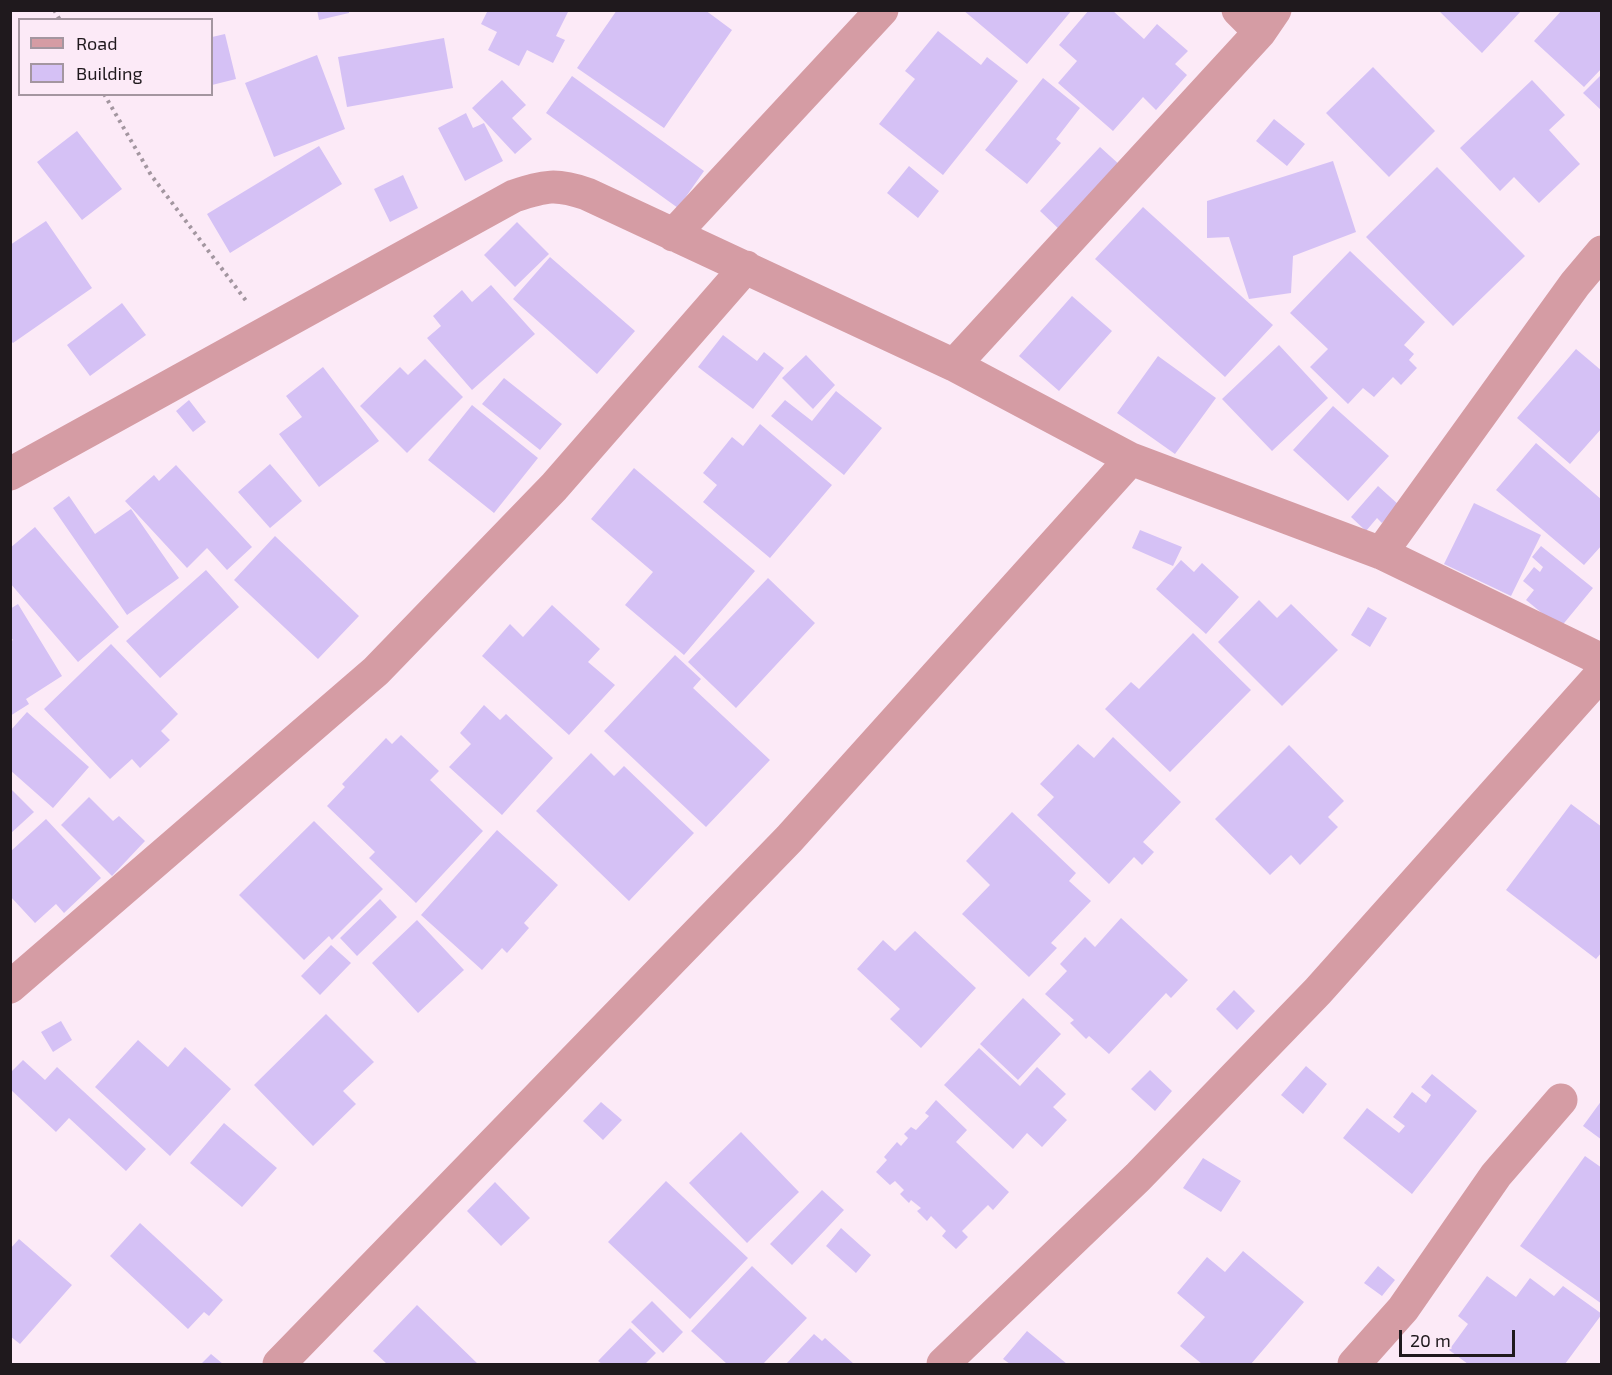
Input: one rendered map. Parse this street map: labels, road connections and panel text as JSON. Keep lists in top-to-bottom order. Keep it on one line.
{"legend":["Road","Building"],"scale_bar":"20 m"}
